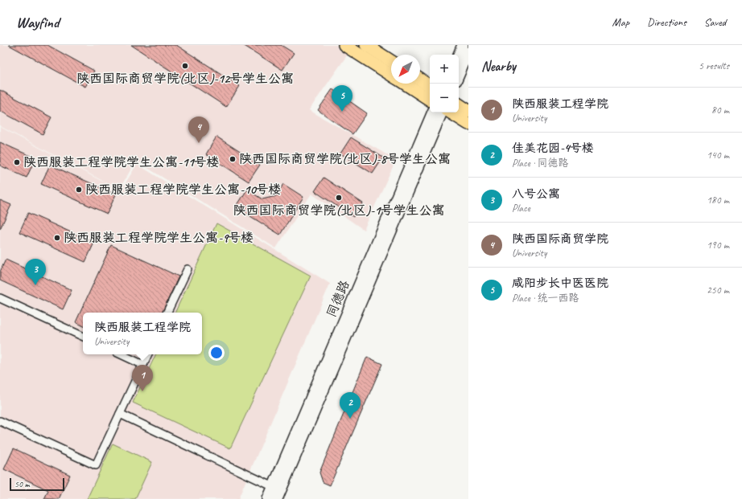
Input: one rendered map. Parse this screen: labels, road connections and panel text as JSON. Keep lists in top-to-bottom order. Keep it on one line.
{"streets":{"street":["同德路"]},"places":["陕西国际商贸学院(北区)-12号学生公寓","陕西国际商贸学院(北区)-8号学生公寓","陕西服装工程学院学生公寓-11号楼","陕西服装工程学院学生公寓-10号楼","陕西国际商贸学院(北区)-1号学生公寓","陕西服装工程学院学生公寓-9号楼"],"scale_bar":"50 m","north":"bottom left","page":{"header":"Wayfind","nav":["Map","Directions","Saved"],"heading":["Nearby","5 results"],"map_buttons":["+","−"],"pins":["5","4","3","1","2"],"list":[{"mark":"1","name":"陕西服装工程学院","note":"University","value":"80 m"},{"mark":"2","name":"佳美花园-4号楼","note":"Place · 同德路","value":"140 m"},{"mark":"3","name":"八号公寓","note":"Place","value":"180 m"},{"mark":"4","name":"陕西国际商贸学院","note":"University","value":"190 m"},{"mark":"5","name":"咸阳步长中医医院","note":"Place · 统一西路","value":"250 m"}],"popup":["陕西服装工程学院","University"],"scale":"50 m"}}
